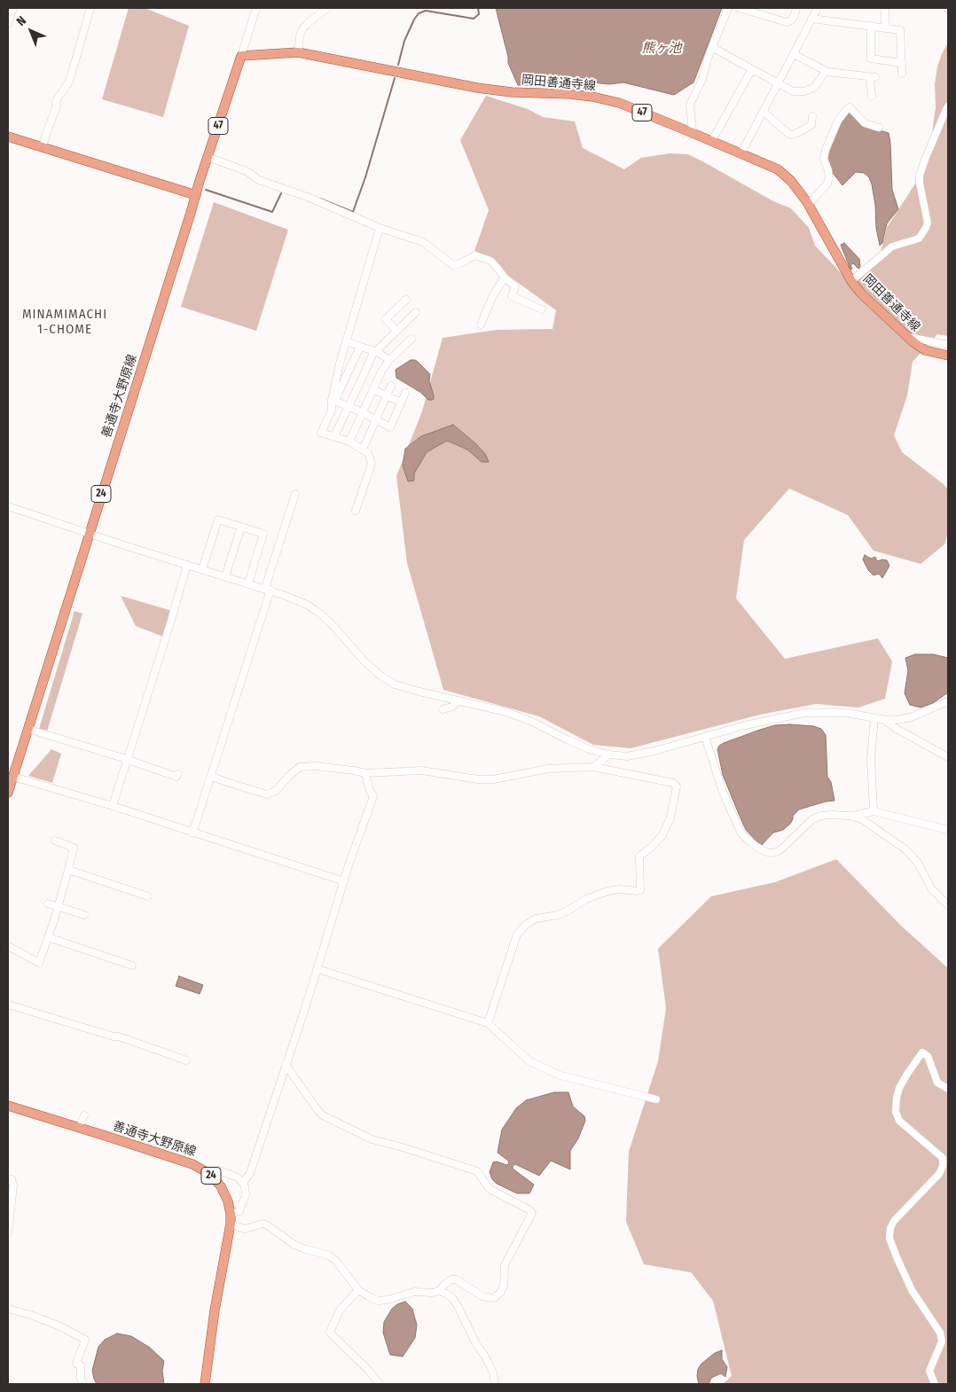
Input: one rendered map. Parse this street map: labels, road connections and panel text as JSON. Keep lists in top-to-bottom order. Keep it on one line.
{"streets":{"main road":["岡田善通寺線","47","善通寺大野原線","24"]},"crossings":[["岡田善通寺線","47"],["47","善通寺大野原線"]],"districts":["MINAMIMACHI 1-CHOME"],"water":["熊ヶ池"],"north":"top left"}
